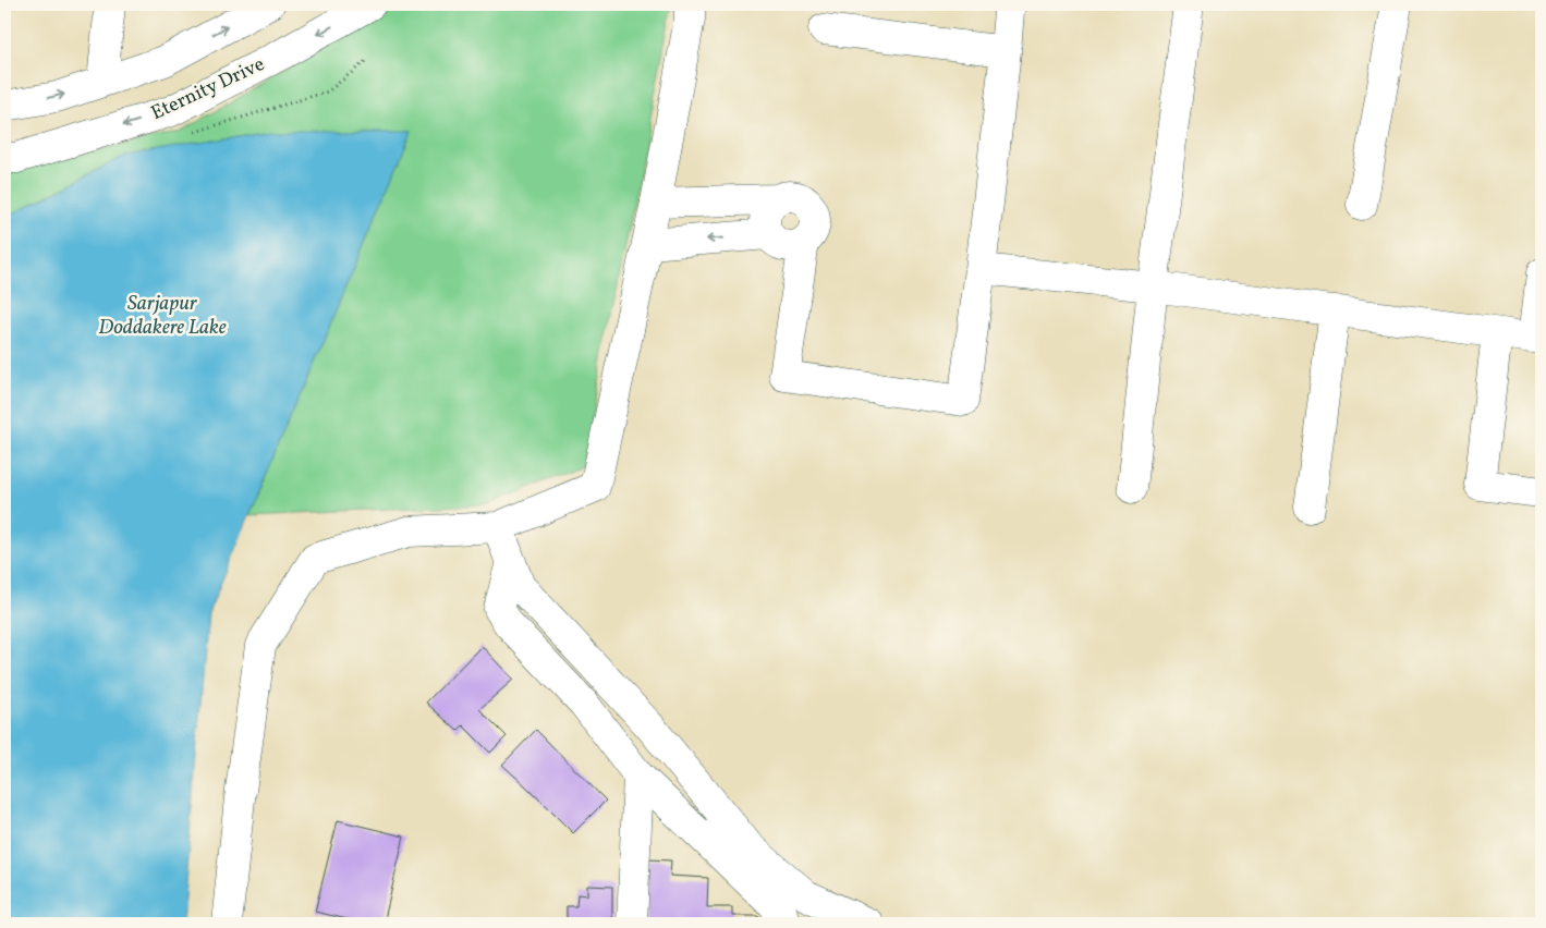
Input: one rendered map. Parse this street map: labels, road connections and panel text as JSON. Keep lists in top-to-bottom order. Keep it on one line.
{"streets":{"street":["Eternity Drive"]},"water":["Sarjapur Doddakere Lake"]}
